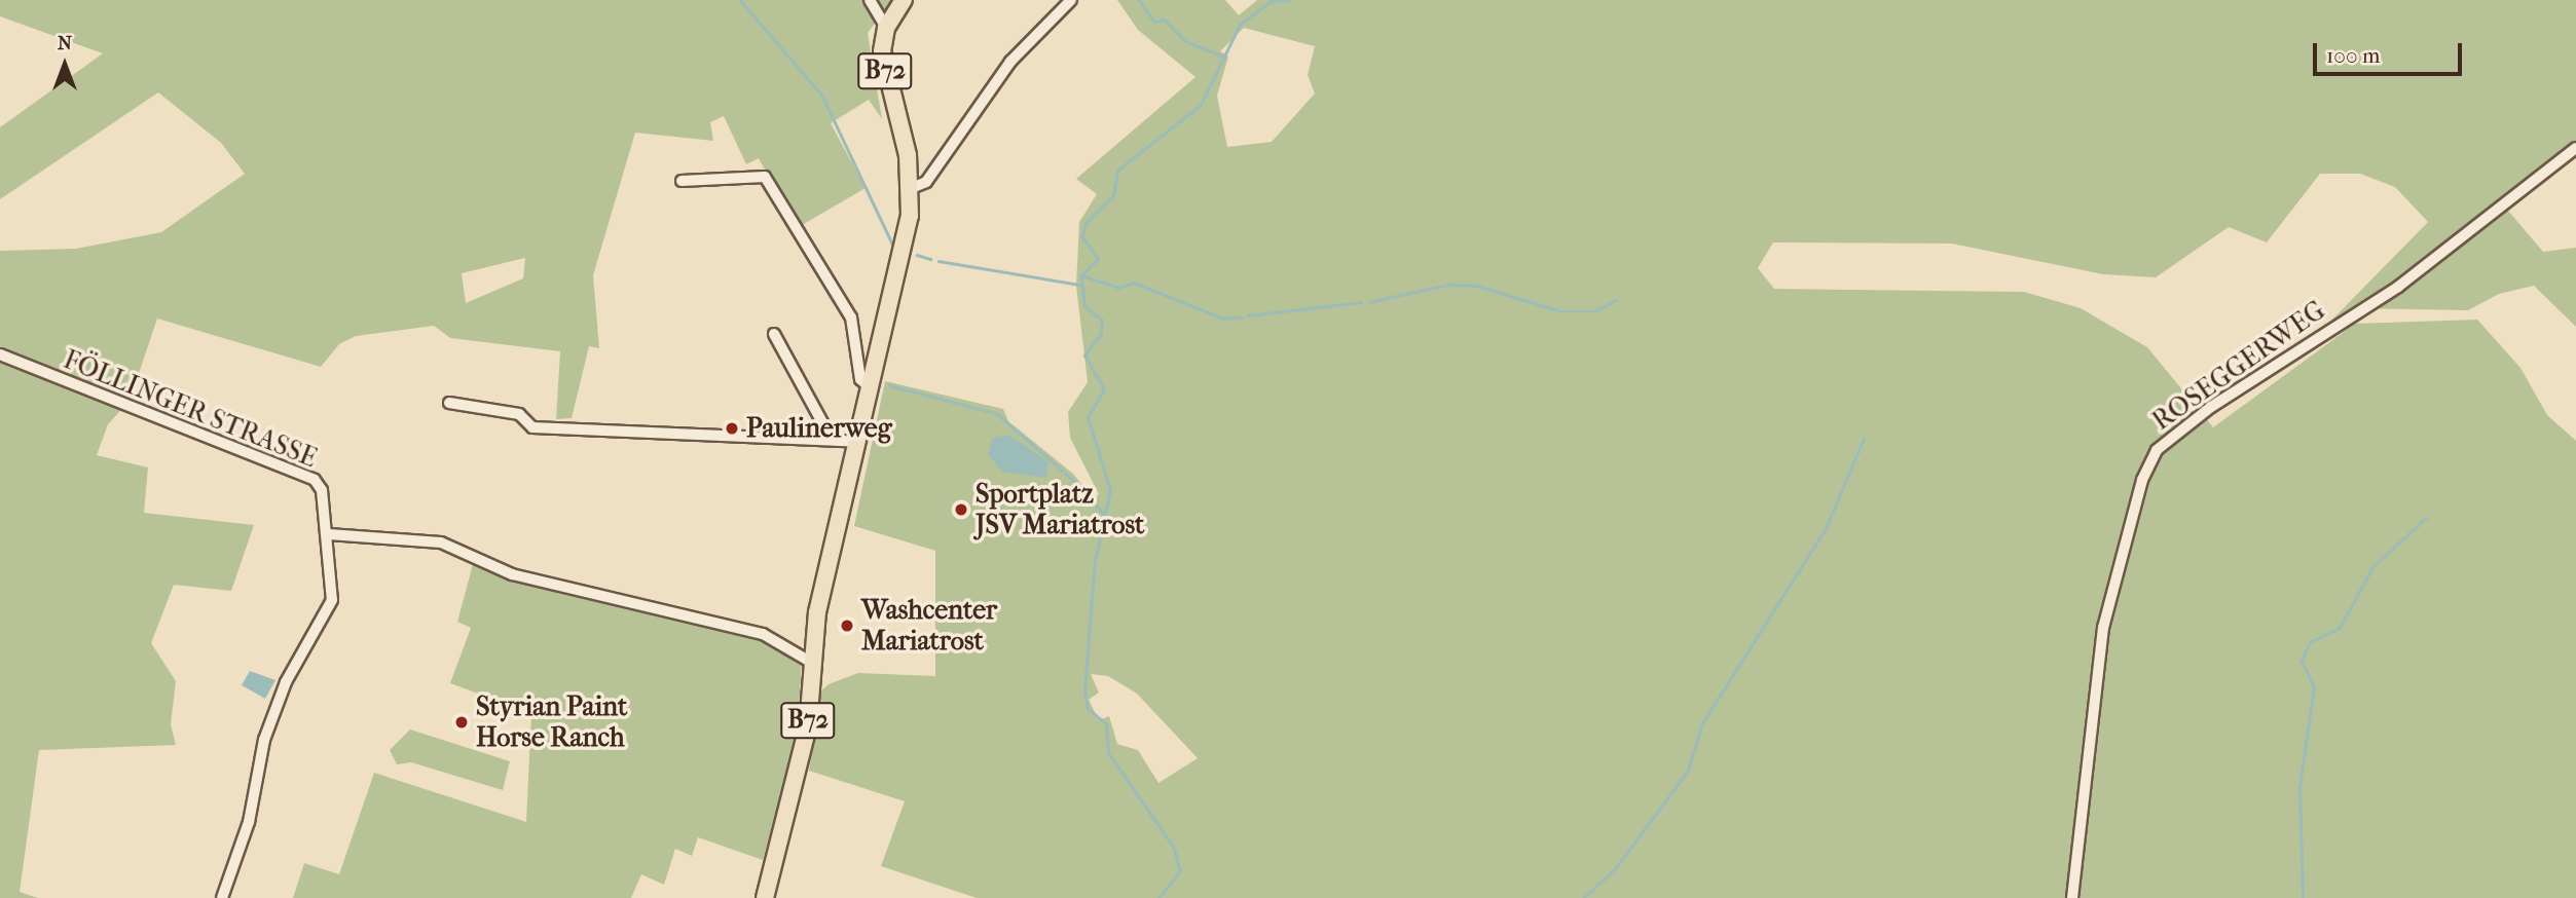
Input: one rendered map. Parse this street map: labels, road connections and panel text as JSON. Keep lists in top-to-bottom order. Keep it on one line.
{"streets":{"main road":["B72"],"street":["ROSEGGERWEG","FÖLLINGER STRASSE"]},"places":["Paulinerweg","Sportplatz JSV Mariatrost","Washcenter Mariatrost","Styrian Paint Horse Ranch"],"scale_bar":"100 m","north":"top"}
